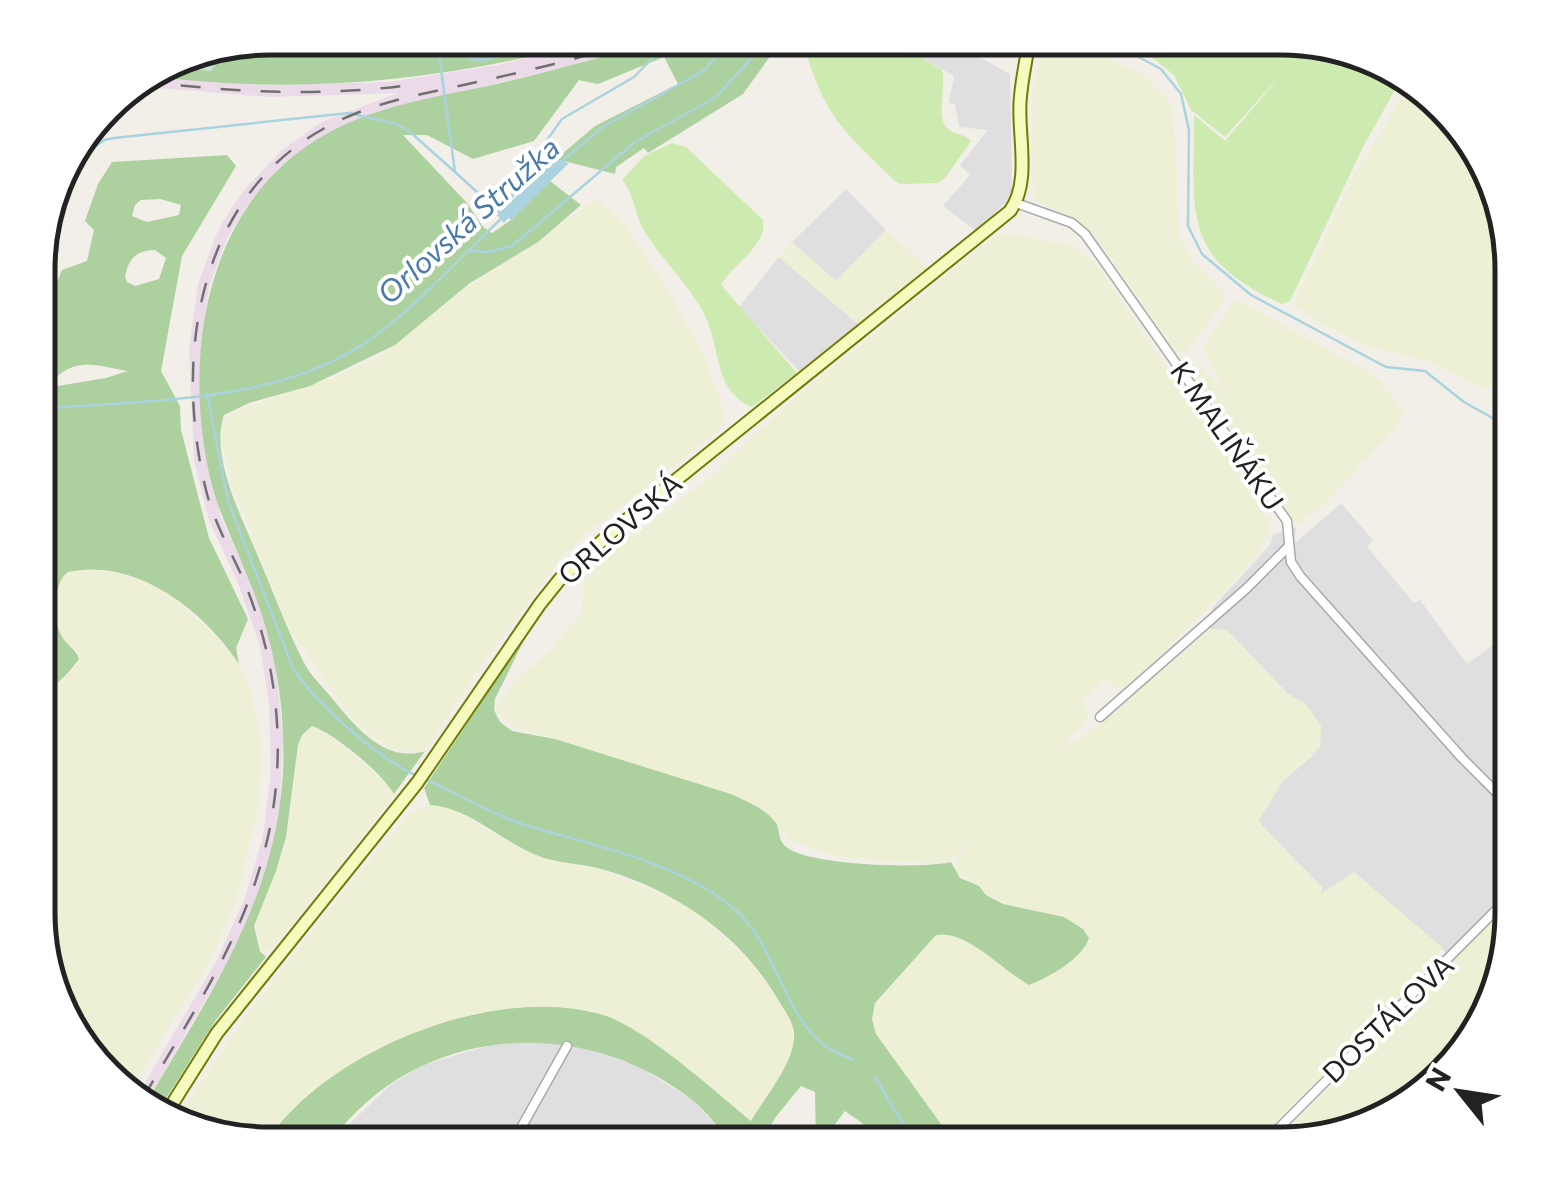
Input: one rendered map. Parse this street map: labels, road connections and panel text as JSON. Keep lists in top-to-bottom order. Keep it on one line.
{"streets":{"main road":["ORLOVSKÁ"],"street":["K MALIŇÁKU","DOSTÁLOVA"]},"crossings":[["K MALIŇÁKU","ORLOVSKÁ"]],"water":["Orlovská Stružka"],"north":"top left"}
